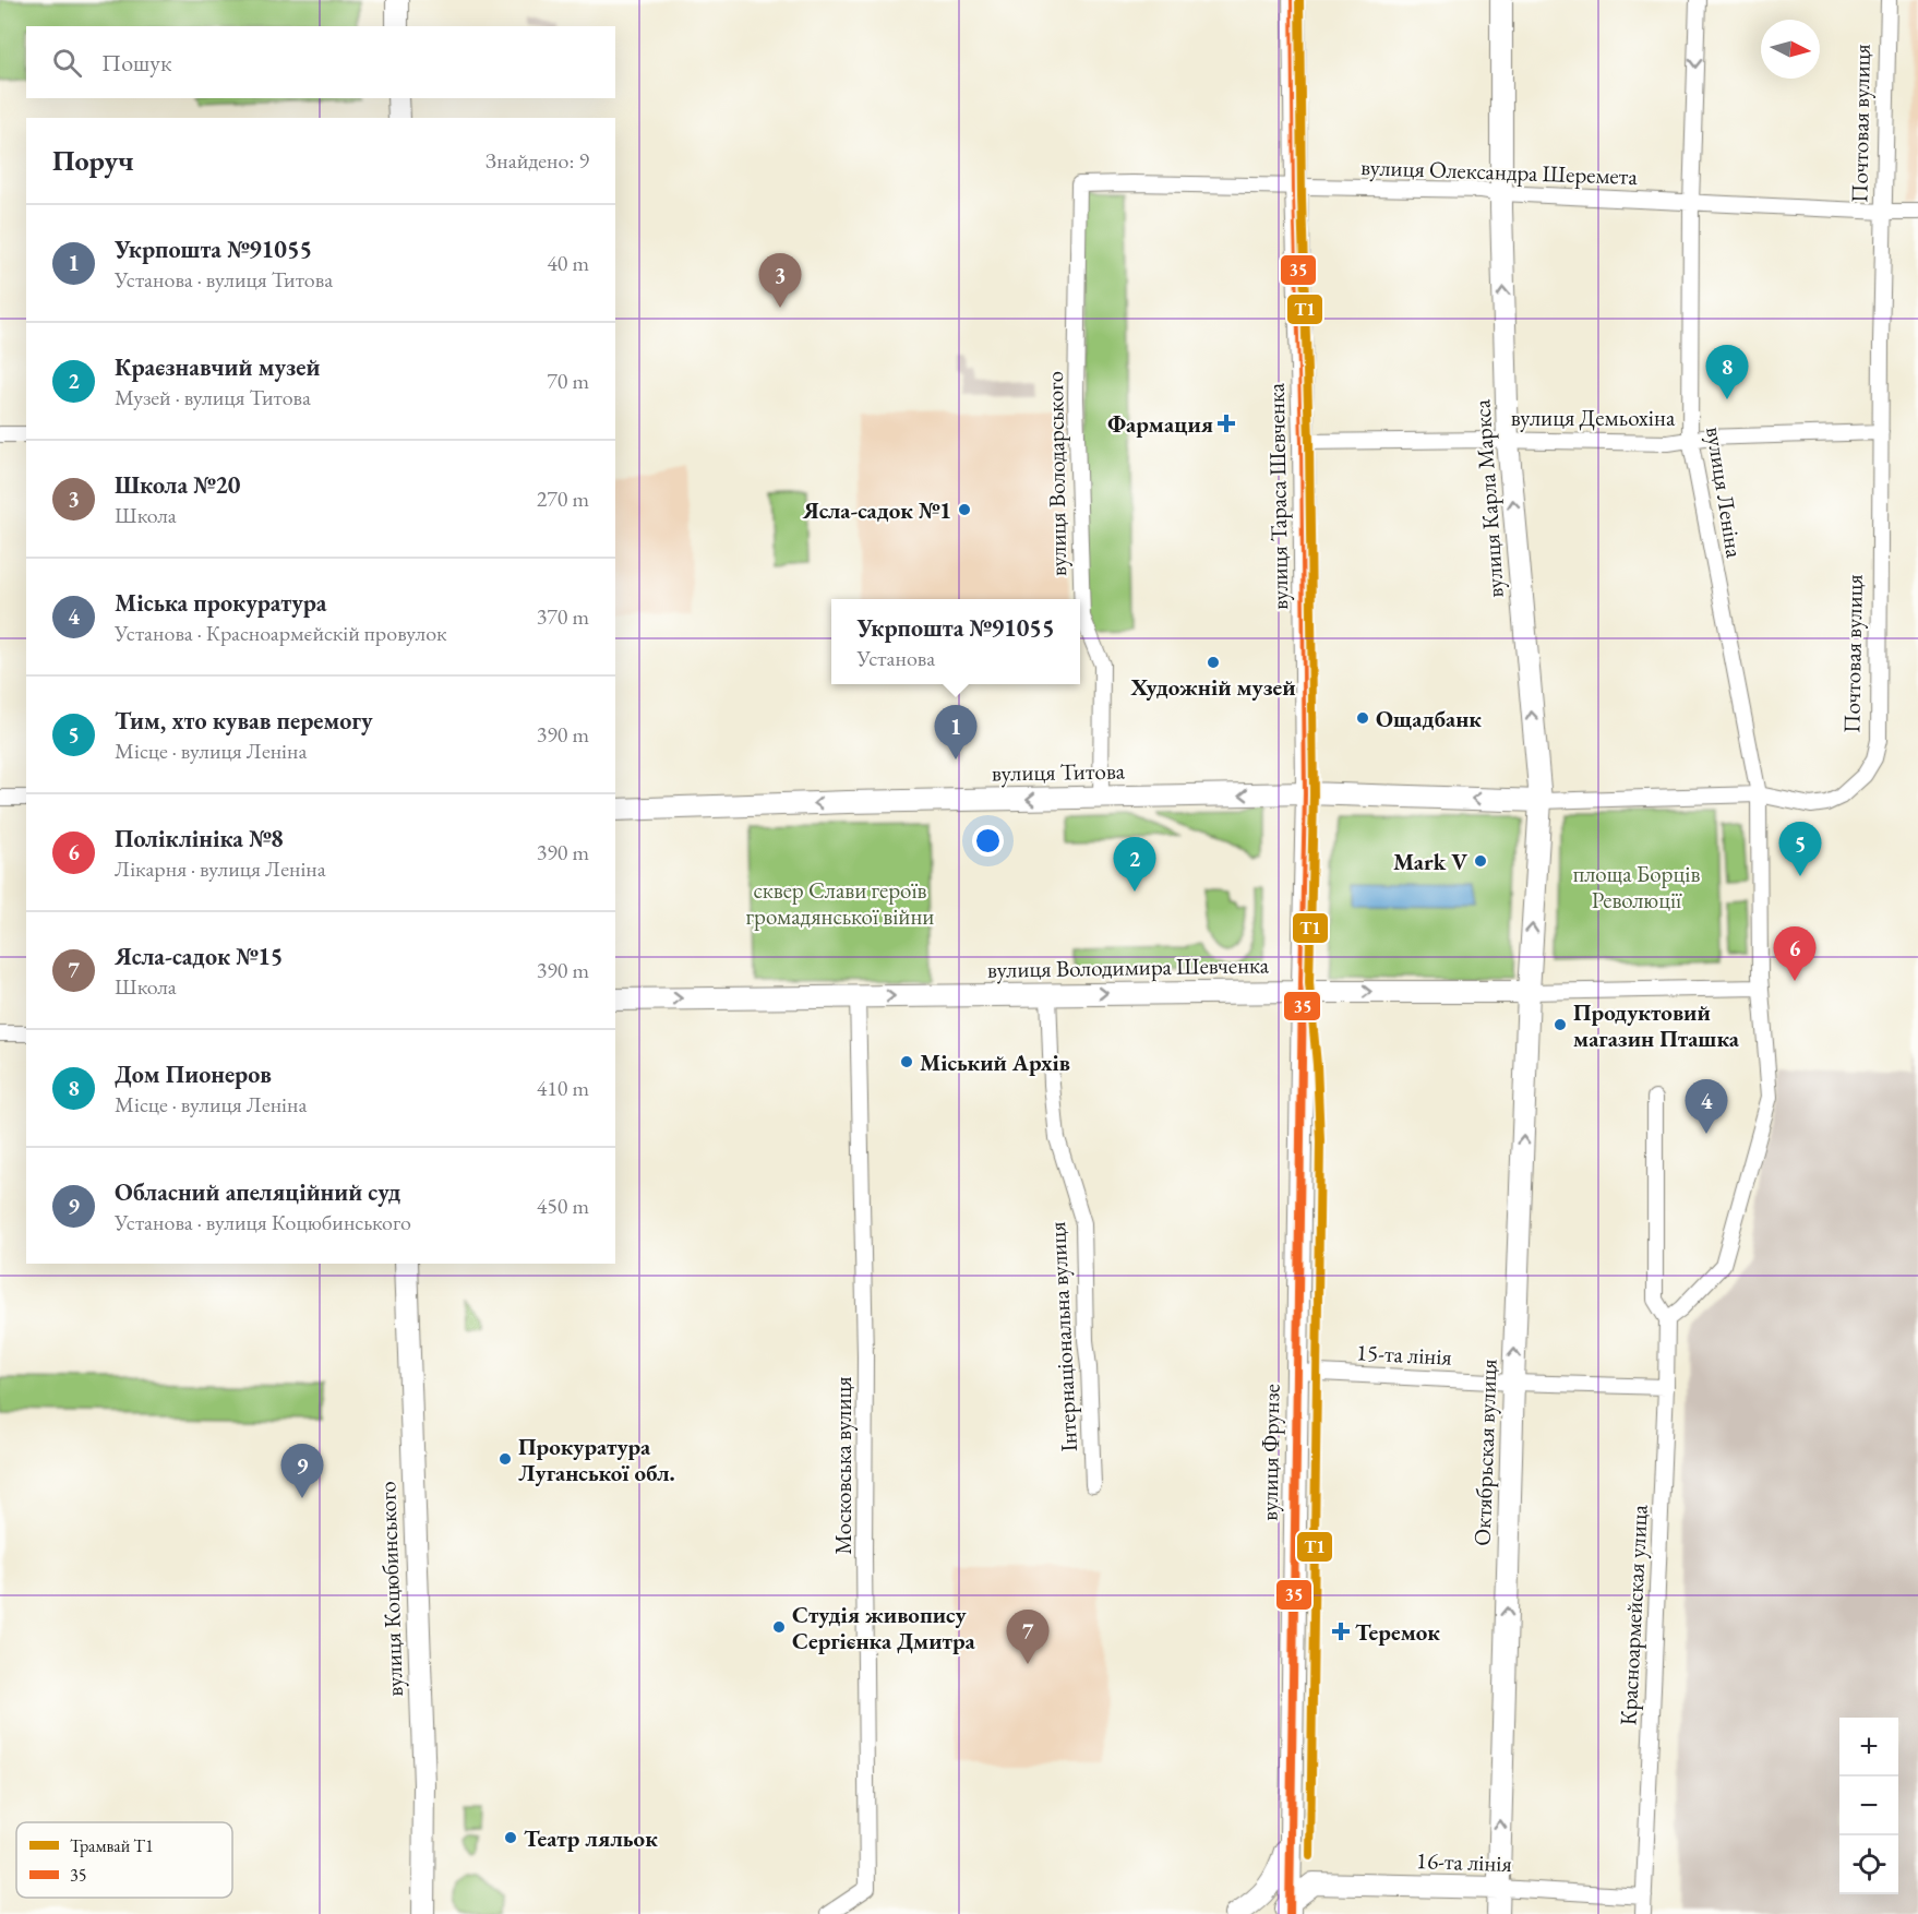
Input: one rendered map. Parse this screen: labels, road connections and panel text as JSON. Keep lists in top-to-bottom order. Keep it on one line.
{"streets":{"main road":["Почтовая вулиця","вулиця Тараса Шевченка","вулиця Карла Маркса","вулиця Титова","вулиця Володимира Шевченка","вулиця Фрунзе","Октябрьская вулиця","вулиця Коцюбинського","16-та лінія"],"street":["вулиця Олександра Шеремета","вулиця Демьохіна","вулиця Володарського","вулиця Леніна","Інтернаціональна вулиця","15-та лінія","Московська вулиця","Красноармейская улица"]},"crossings":[["Почтовая вулиця","вулиця Олександра Шеремета"],["Почтовая вулиця","вулиця Демьохіна"],["Почтовая вулиця","вулиця Леніна"],["Почтовая вулиця","вулиця Тараса Шевченка"],["Почтовая вулиця","вулиця Карла Маркса"],["Почтовая вулиця","вулиця Титова"],["вулиця Олександра Шеремета","вулиця Володарського"],["вулиця Олександра Шеремета","вулиця Леніна"],["вулиця Олександра Шеремета","вулиця Тараса Шевченка"],["вулиця Олександра Шеремета","вулиця Карла Маркса"],["вулиця Демьохіна","вулиця Леніна"],["вулиця Демьохіна","вулиця Тараса Шевченка"],["вулиця Демьохіна","вулиця Карла Маркса"],["вулиця Володарського","вулиця Титова"],["вулиця Леніна","вулиця Володимира Шевченка"],["вулиця Леніна","Красноармейская улица"],["вулиця Тараса Шевченка","вулиця Титова"],["вулиця Тараса Шевченка","вулиця Володимира Шевченка"],["вулиця Тараса Шевченка","вулиця Фрунзе"],["вулиця Карла Маркса","вулиця Володимира Шевченка"],["вулиця Карла Маркса","Октябрьская вулиця"],["вулиця Володимира Шевченка","Інтернаціональна вулиця"],["вулиця Володимира Шевченка","вулиця Фрунзе"],["вулиця Володимира Шевченка","Октябрьская вулиця"],["вулиця Володимира Шевченка","Московська вулиця"],["15-та лінія","вулиця Фрунзе"],["15-та лінія","Октябрьская вулиця"],["15-та лінія","Красноармейская улица"],["вулиця Фрунзе","16-та лінія"],["Октябрьская вулиця","16-та лінія"],["Красноармейская улица","16-та лінія"]],"one_way":["вулиця Карла Маркса","вулиця Титова","вулиця Володимира Шевченка","Октябрьская вулиця"],"parks":["площа Борців Революції","сквер Слави героїв громадянської війни"],"places":{"health":["Фармация","Теремок"],"other":["Ясла-садок №1","Художній музей","Ощадбанк","Mark V","Продуктовий магазин Пташка","Міський Архів","Прокуратура Луганської обл.","Студія живопису Сергієнка Дмитра","Театр ляльок"]},"lines":["tram line T1","transit line 35"],"legend":["Трамвай T1","35"],"north":"right","page":{"search":"Пошук","heading":["Поруч","Знайдено: 9"],"list":[{"mark":"1","name":"Укрпошта №91055","note":"Установа · вулиця Титова","value":"40 m"},{"mark":"2","name":"Краєзнавчий музей","note":"Музей · вулиця Титова","value":"70 m"},{"mark":"3","name":"Школа №20","note":"Школа","value":"270 m"},{"mark":"4","name":"Міська прокуратура","note":"Установа · Красноармєйскій провулок","value":"370 m"},{"mark":"5","name":"Тим, хто кував перемогу","note":"Місце · вулиця Леніна","value":"390 m"},{"mark":"6","name":"Поліклініка №8","note":"Лікарня · вулиця Леніна","value":"390 m"},{"mark":"7","name":"Ясла-садок №15","note":"Школа","value":"390 m"},{"mark":"8","name":"Дом Пионеров","note":"Місце · вулиця Леніна","value":"410 m"},{"mark":"9","name":"Обласний апеляційний суд","note":"Установа · вулиця Коцюбинського","value":"450 m"}],"pins":["3","8","1","5","2","6","4","9","7"],"popup":["Укрпошта №91055","Установа"],"map_buttons":["+","−"]}}
